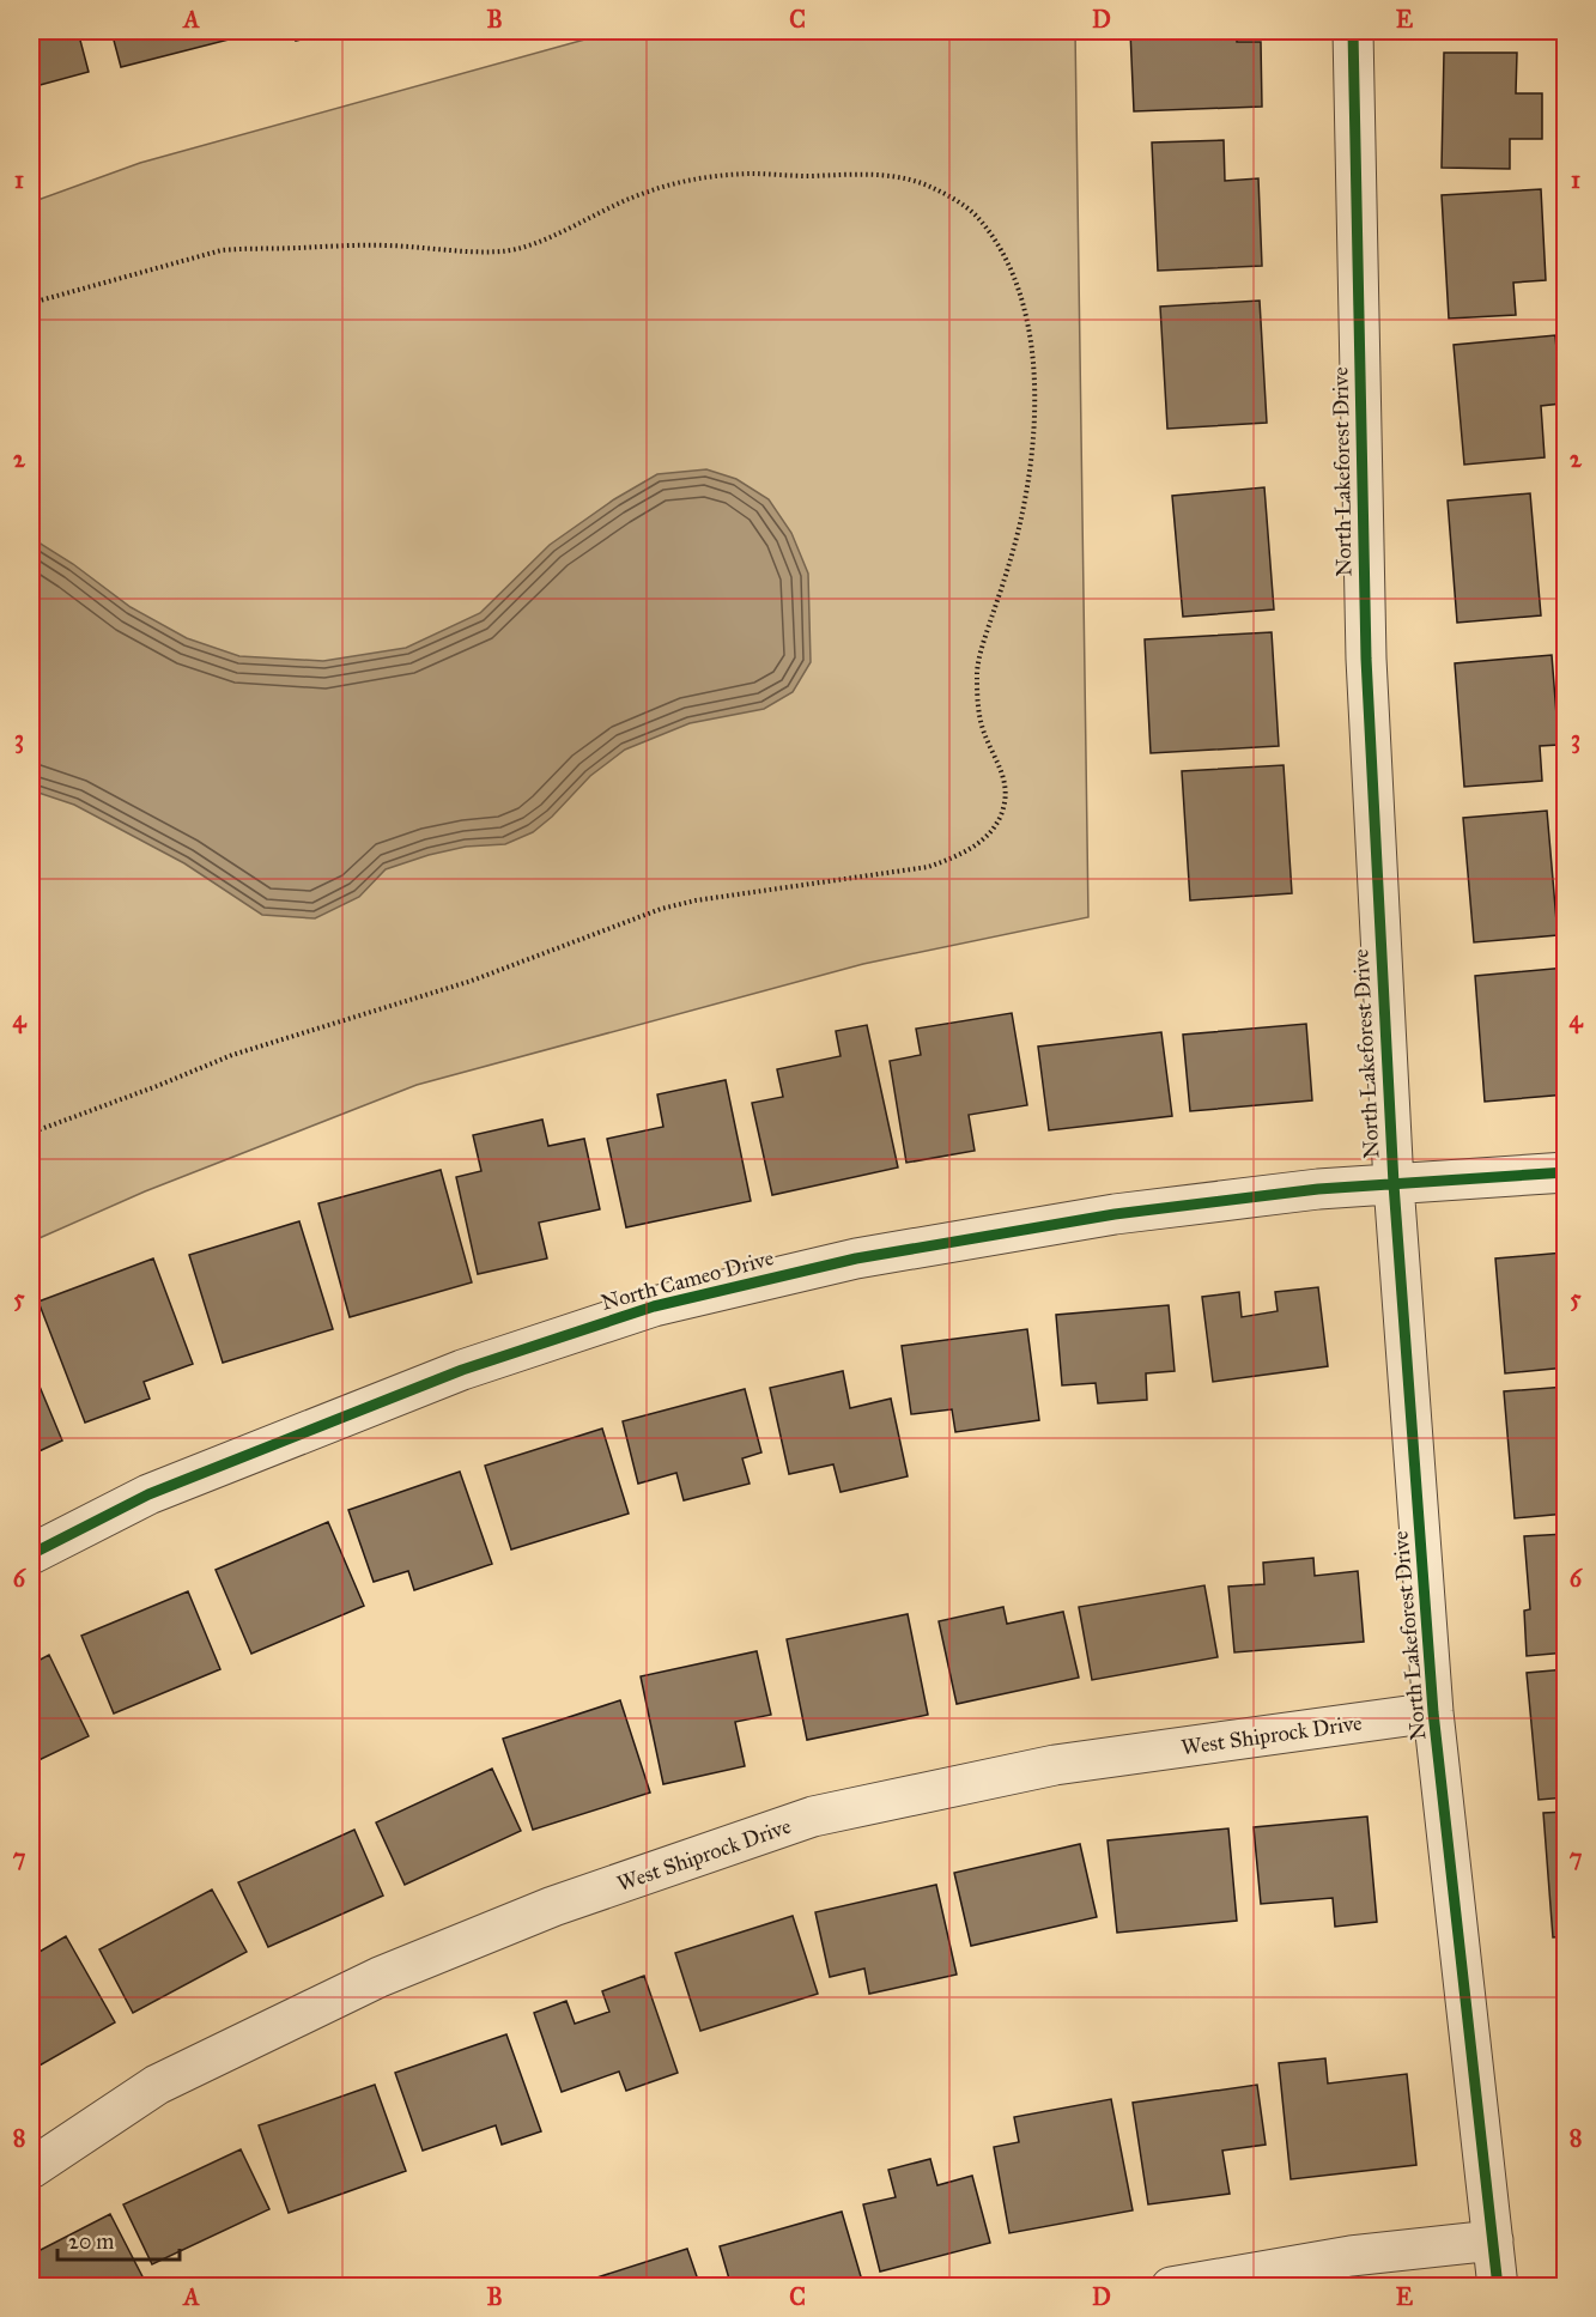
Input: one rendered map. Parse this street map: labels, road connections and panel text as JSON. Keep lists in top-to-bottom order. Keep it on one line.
{"streets":{"street":["North Lakeforest Drive","North Cameo Drive","West Shiprock Drive"]},"crossings":[["North Lakeforest Drive","North Cameo Drive"],["North Lakeforest Drive","West Shiprock Drive"]],"scale_bar":"20 m","grid":{"columns":["A","B","C","D","E"],"rows":["1","2","3","4","5","6","7","8"]}}
